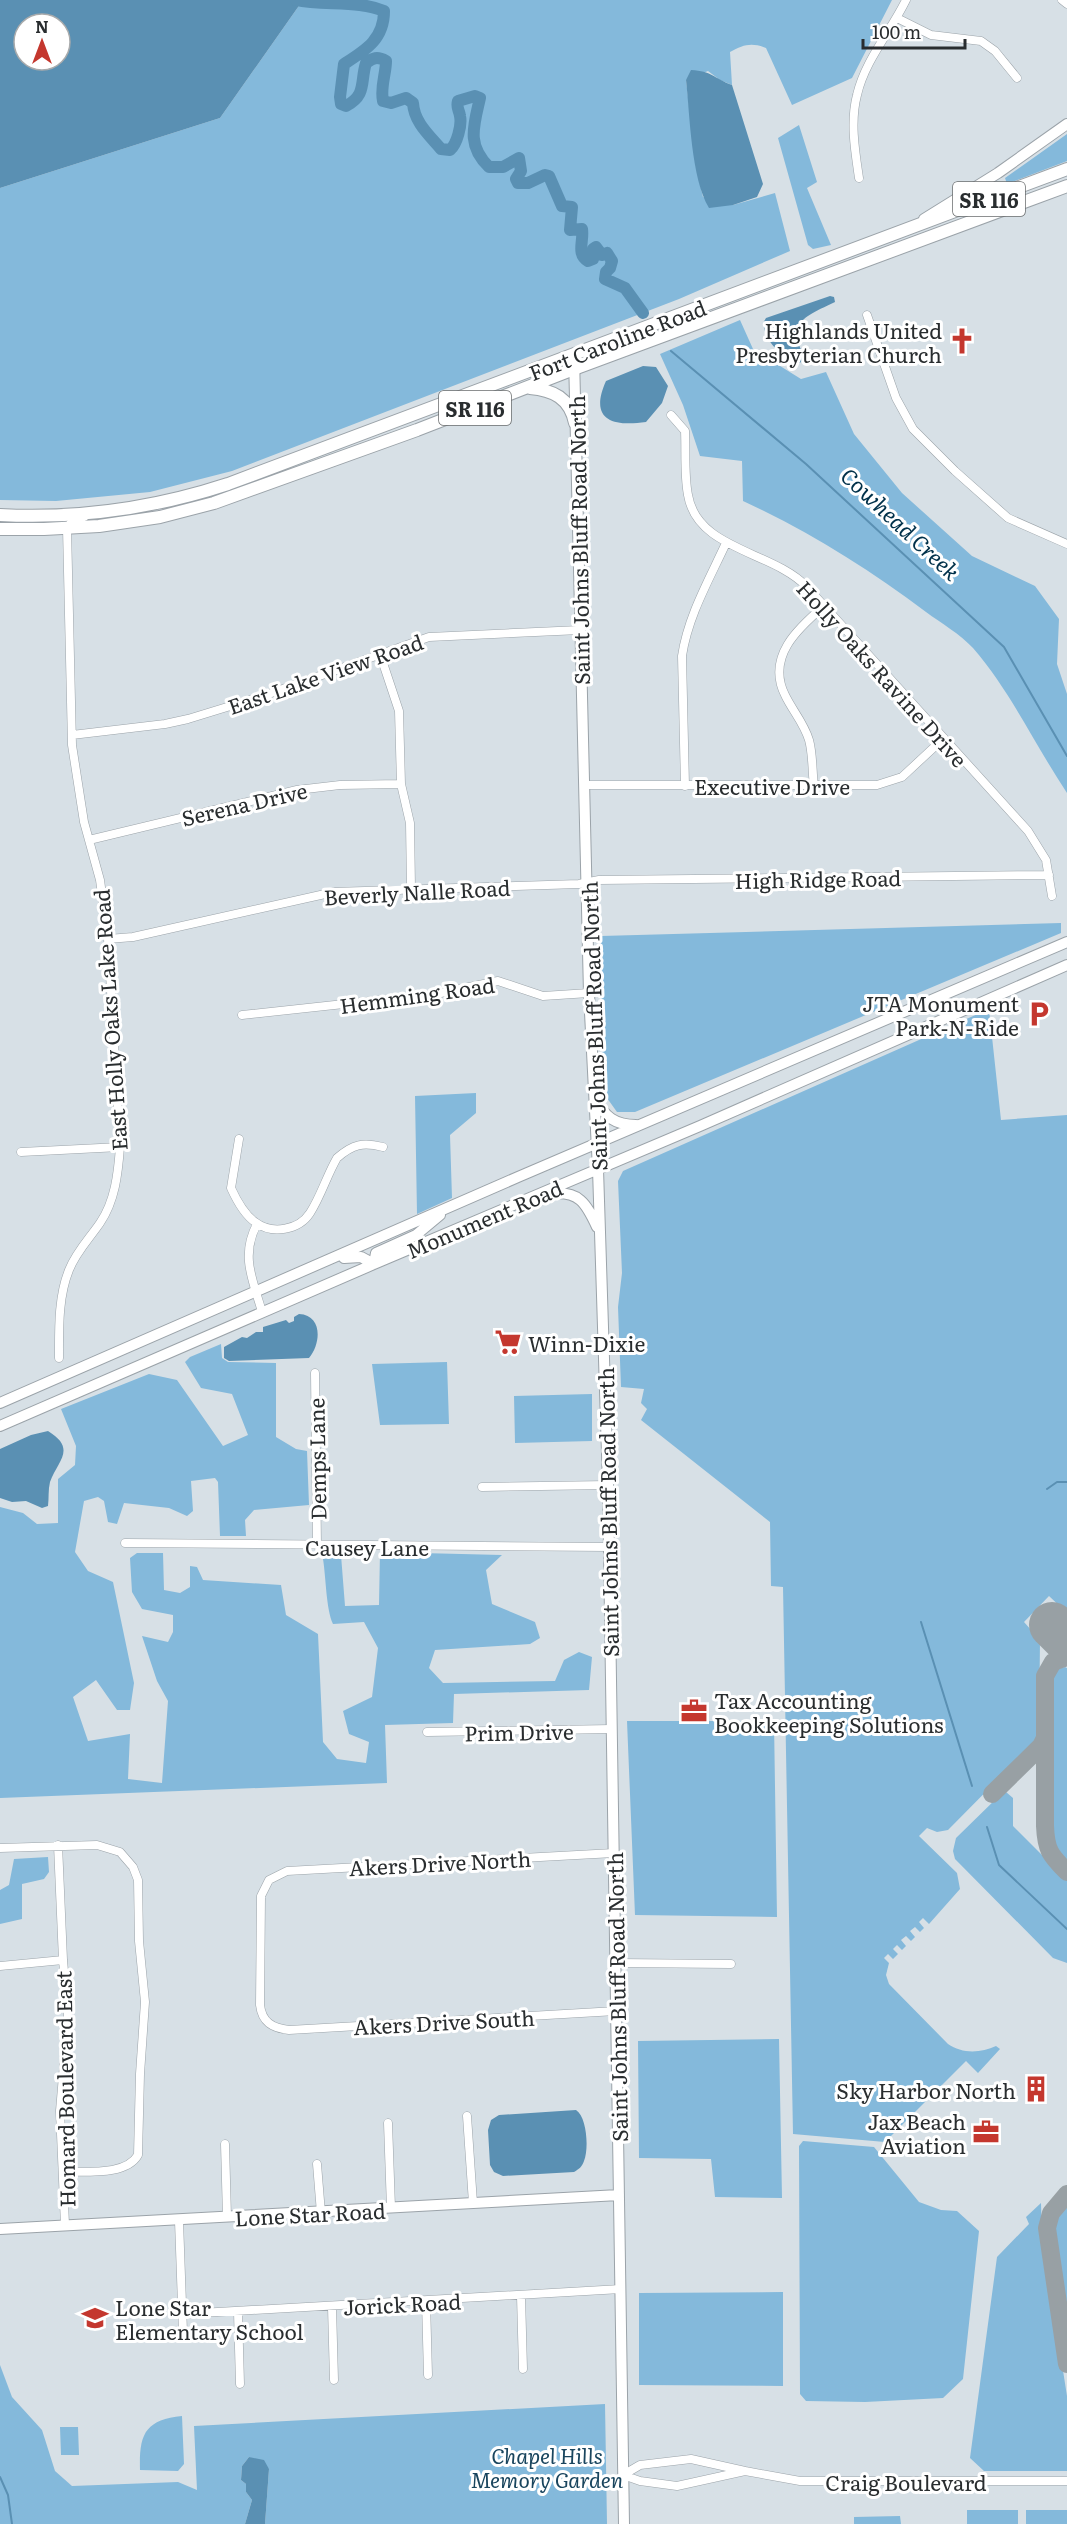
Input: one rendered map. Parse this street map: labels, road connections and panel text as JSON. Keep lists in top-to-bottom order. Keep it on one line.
{"streets":{"main road":["SR 116","Fort Caroline Road","Saint Johns Bluff Road North","Monument Road","Lone Star Road"],"street":["East Lake View Road","Holly Oaks Ravine Drive","Executive Drive","Serena Drive","High Ridge Road","Beverly Nalle Road","Hemming Road","East Holly Oaks Lake Road","Demps Lane","Causey Lane","Prim Drive","Akers Drive North","Akers Drive South","Homard Boulevard East","Jorick Road","Craig Boulevard"]},"crossings":[["SR 116","Fort Caroline Road"],["Fort Caroline Road","Saint Johns Bluff Road North"],["Fort Caroline Road","East Holly Oaks Lake Road"],["Saint Johns Bluff Road North","East Lake View Road"],["Saint Johns Bluff Road North","Executive Drive"],["Saint Johns Bluff Road North","High Ridge Road"],["Saint Johns Bluff Road North","Beverly Nalle Road"],["Saint Johns Bluff Road North","Hemming Road"],["Saint Johns Bluff Road North","Monument Road"],["Saint Johns Bluff Road North","Causey Lane"],["Saint Johns Bluff Road North","Prim Drive"],["Saint Johns Bluff Road North","Akers Drive North"],["Saint Johns Bluff Road North","Akers Drive South"],["Saint Johns Bluff Road North","Lone Star Road"],["Saint Johns Bluff Road North","Jorick Road"],["Saint Johns Bluff Road North","Craig Boulevard"],["East Lake View Road","East Holly Oaks Lake Road"],["Holly Oaks Ravine Drive","Executive Drive"],["Holly Oaks Ravine Drive","High Ridge Road"],["Serena Drive","East Holly Oaks Lake Road"],["High Ridge Road","Beverly Nalle Road"],["Beverly Nalle Road","East Holly Oaks Lake Road"],["Demps Lane","Causey Lane"],["Akers Drive North","Akers Drive South"],["Homard Boulevard East","Lone Star Road"]],"water":["Cowhead Creek"],"parks":["Chapel Hills Memory Garden"],"places":{"church":["Highlands United Presbyterian Church"],"parking":["JTA Monument Park-N-Ride"],"supermarket":["Winn-Dixie"],"office":["Tax Accounting Bookkeeping Solutions","Jax Beach Aviation"],"building":["Sky Harbor North"],"school or university":["Lone Star Elementary School"]},"scale_bar":"100 m","north":"top"}
